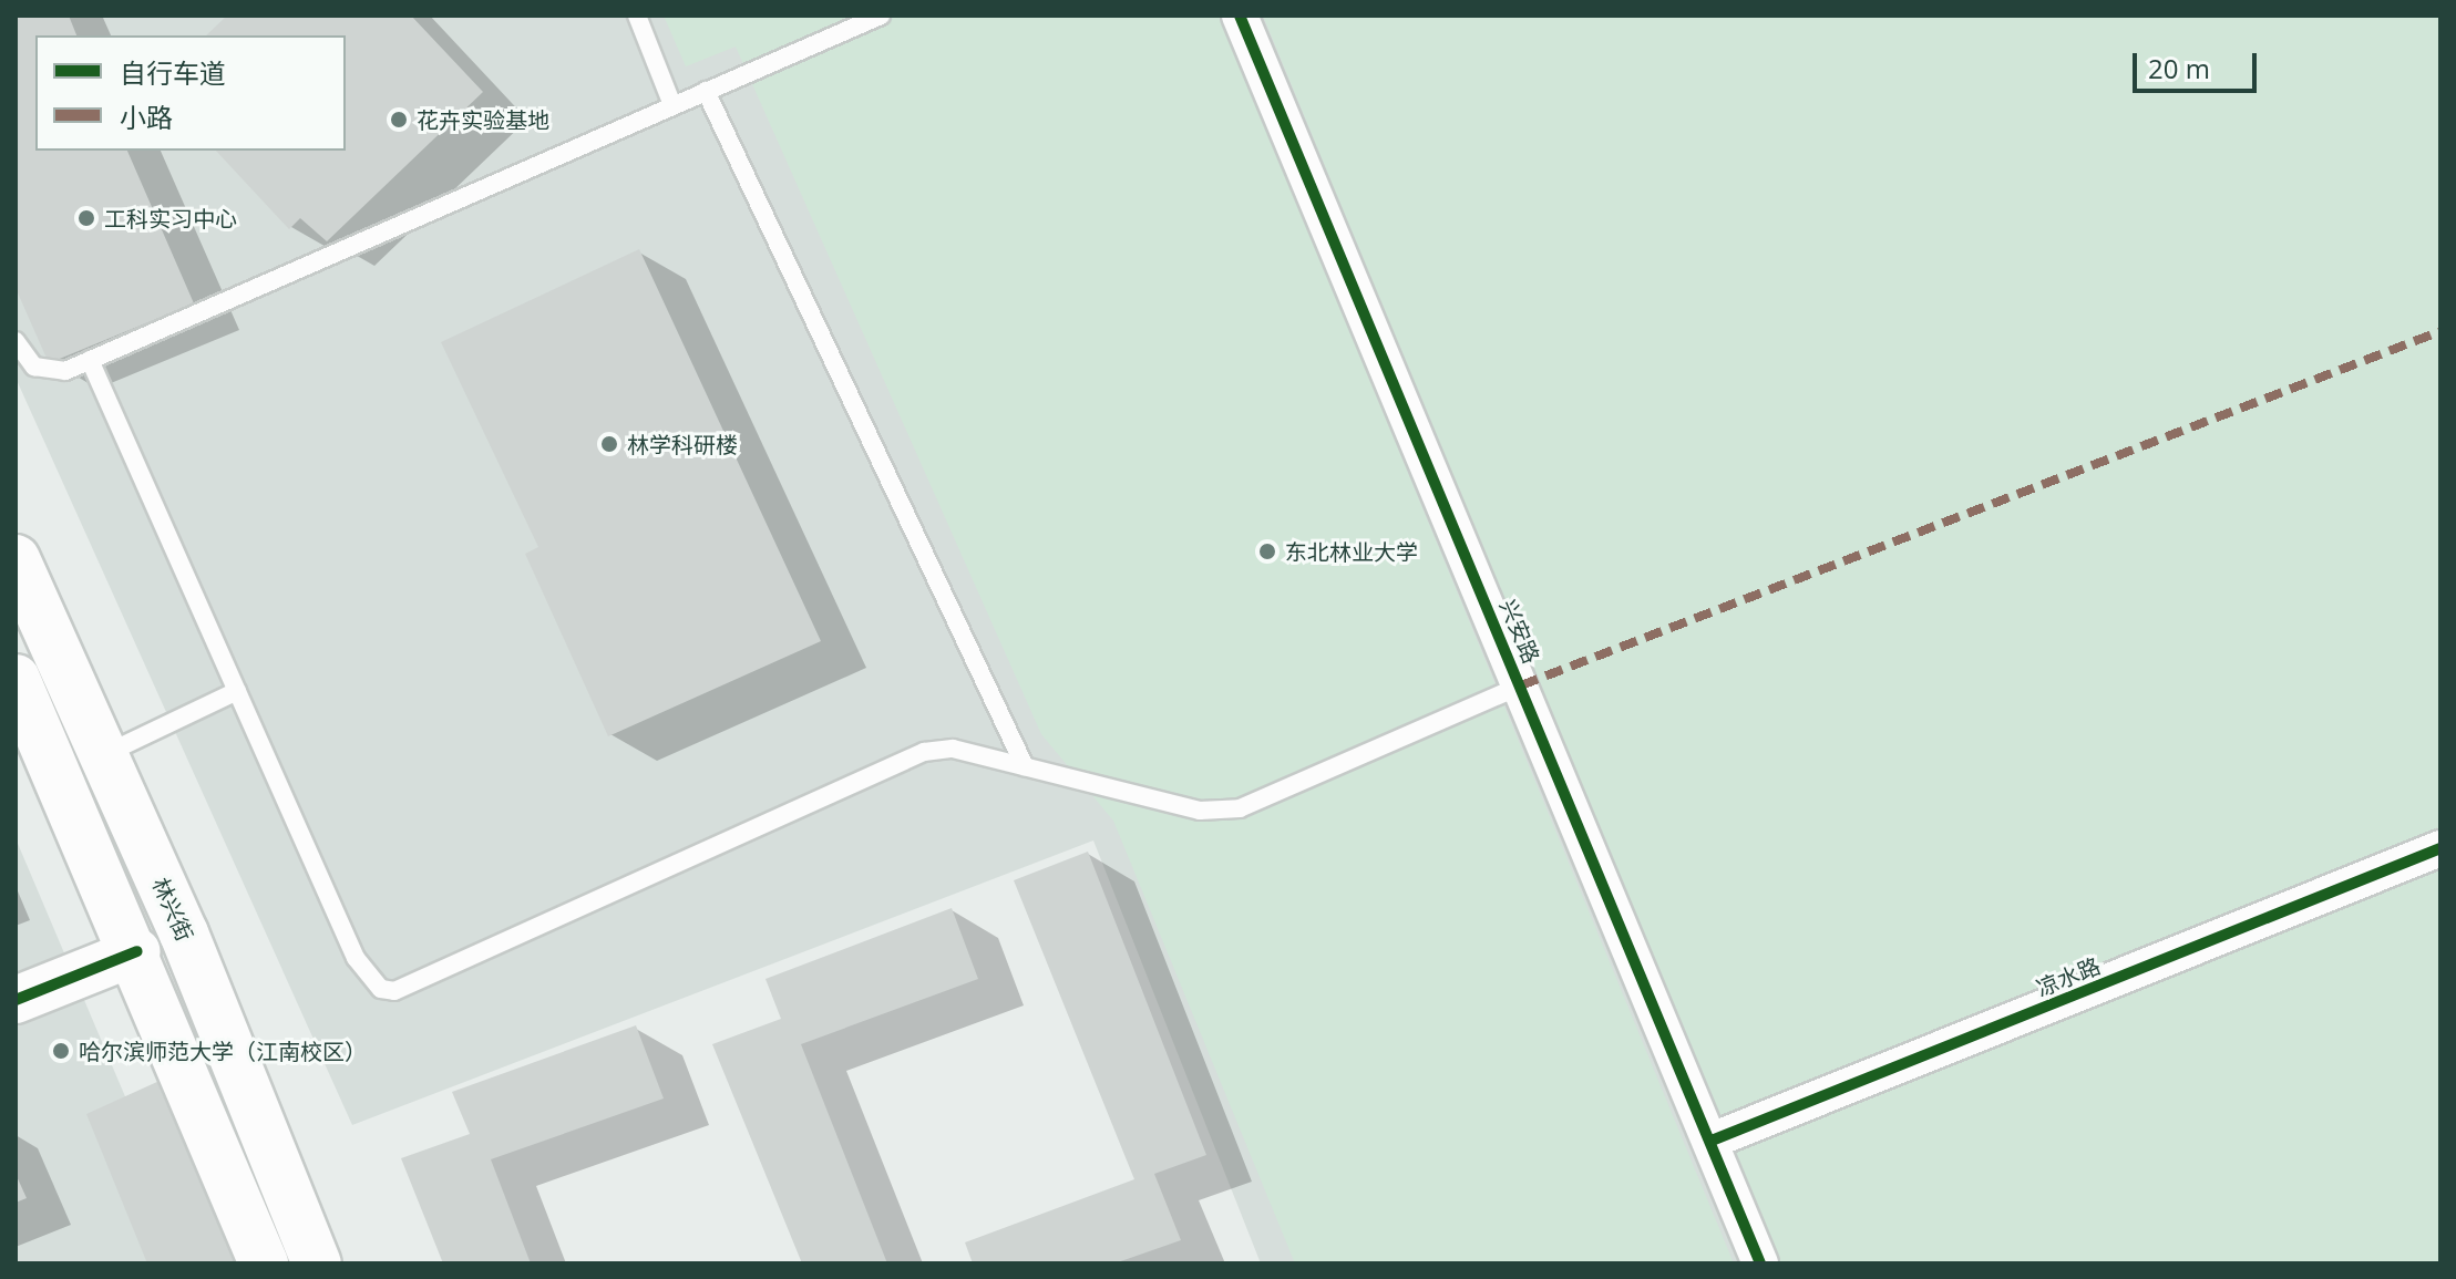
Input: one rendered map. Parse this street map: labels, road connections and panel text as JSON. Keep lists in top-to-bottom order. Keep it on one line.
{"streets":{"main road":["林兴街"],"street":["兴安路","凉水路"]},"crossings":[["兴安路","凉水路"]],"places":["花卉实验基地","工科实习中心","林学科研楼","东北林业大学","哈尔滨师范大学（江南校区）"],"legend":["自行车道","小路"],"scale_bar":"20 m"}
